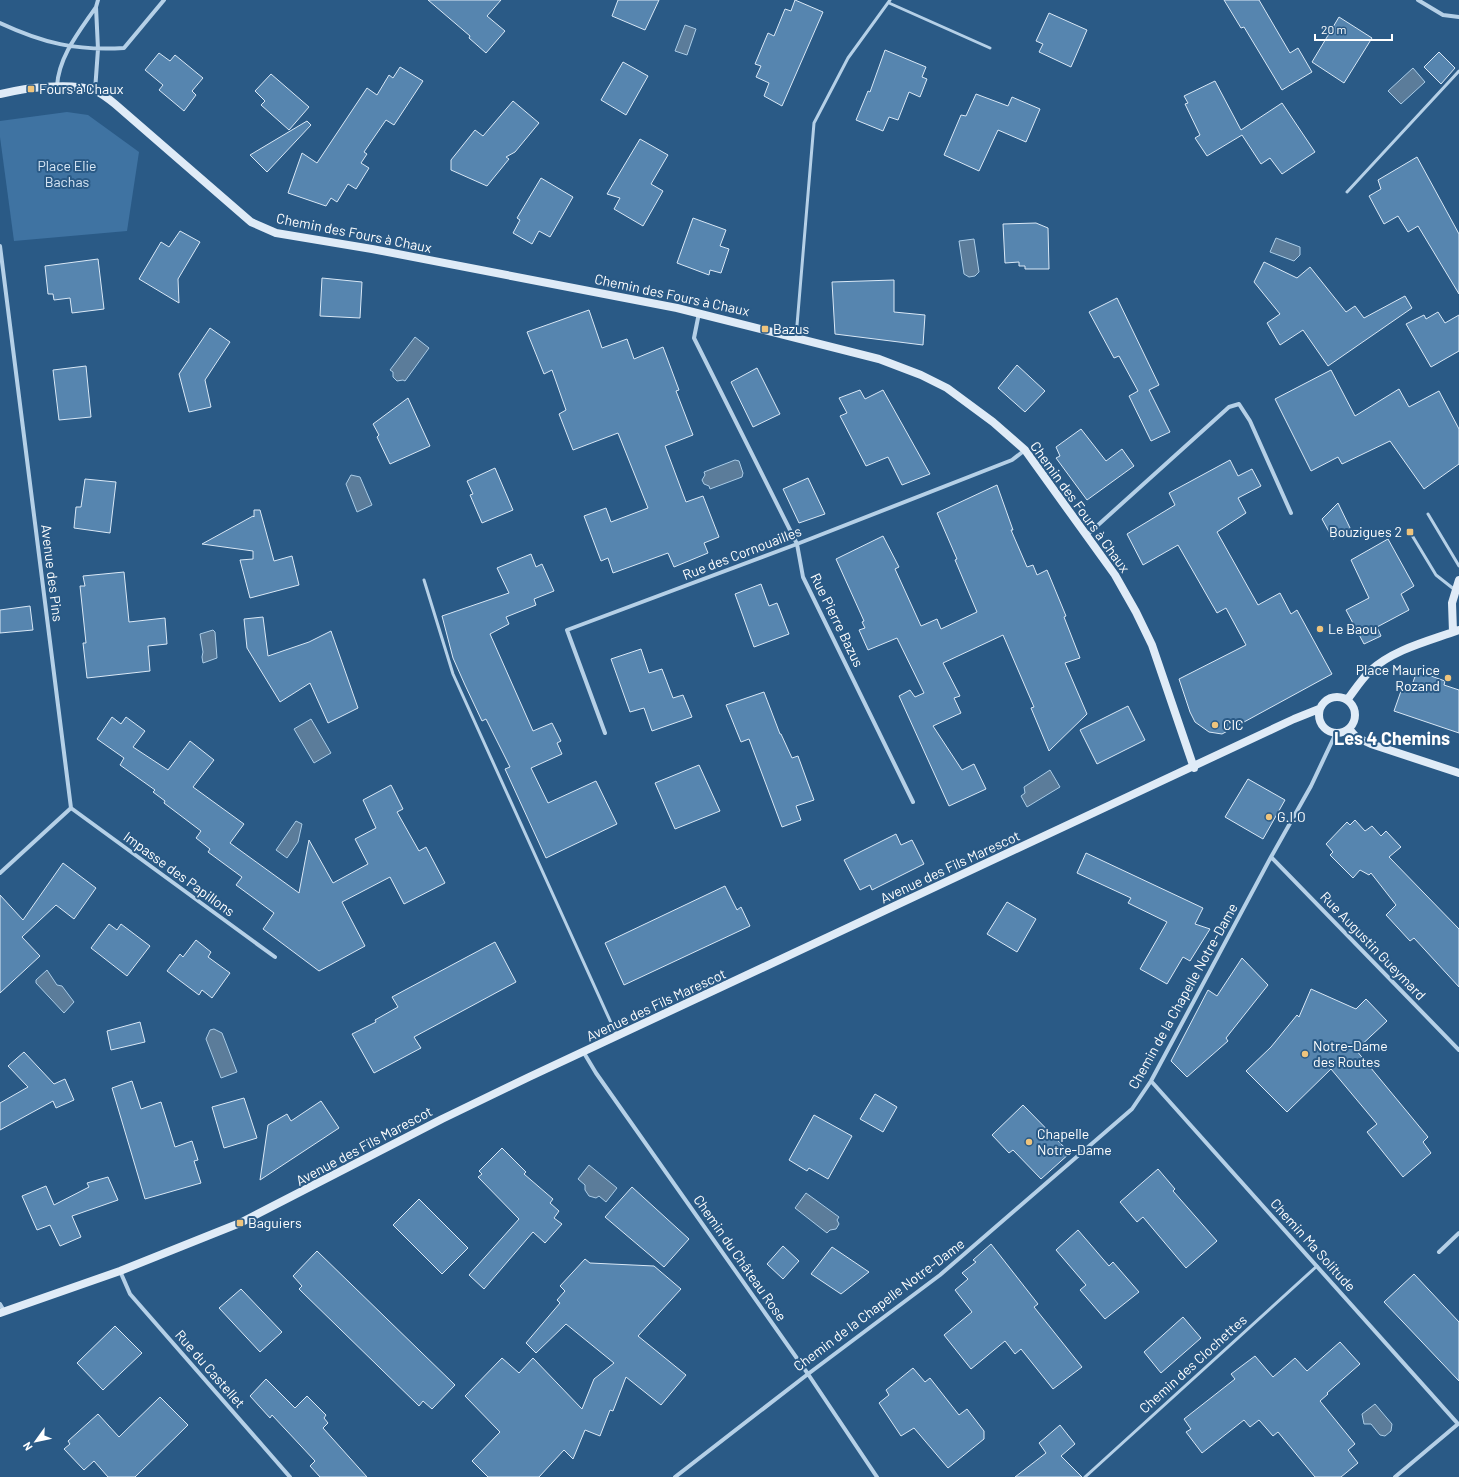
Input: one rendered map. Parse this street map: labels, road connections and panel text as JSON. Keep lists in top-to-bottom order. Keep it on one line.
{"streets":{"street":["Chemin des Fours à Chaux","Rue des Cornouailles","Avenue des Pins","Rue Pierre Bazus","Avenue des Fils Marescot","Impasse des Papillons","Rue Augustin Gueymard","Chemin de la Chapelle Notre-Dame","Chemin Ma Solitude","Chemin du Château Rose","Rue du Castellet"],"lane":["Chemin des Clochettes"]},"crossings":[["Chemin des Fours à Chaux","Rue des Cornouailles"],["Chemin des Fours à Chaux","Rue Pierre Bazus"],["Chemin des Fours à Chaux","Avenue des Fils Marescot"],["Rue des Cornouailles","Rue Pierre Bazus"],["Avenue des Pins","Impasse des Papillons"],["Avenue des Fils Marescot","Chemin de la Chapelle Notre-Dame"],["Avenue des Fils Marescot","Chemin du Château Rose"],["Avenue des Fils Marescot","Rue du Castellet"],["Rue Augustin Gueymard","Chemin de la Chapelle Notre-Dame"],["Chemin de la Chapelle Notre-Dame","Chemin Ma Solitude"],["Chemin de la Chapelle Notre-Dame","Chemin du Château Rose"],["Chemin Ma Solitude","Chemin des Clochettes"]],"districts":["Les 4 Chemins"],"parks":["Place Elie Bachas"],"places":{"transit":["Fours à Chaux","Bazus","Bouzigues 2","Baguiers"],"other":["Le Baou","Place Maurice Rozand","CIC","G.I.O","Notre-Dame des Routes","Chapelle Notre-Dame"]},"scale_bar":"20 m","north":"bottom left"}
